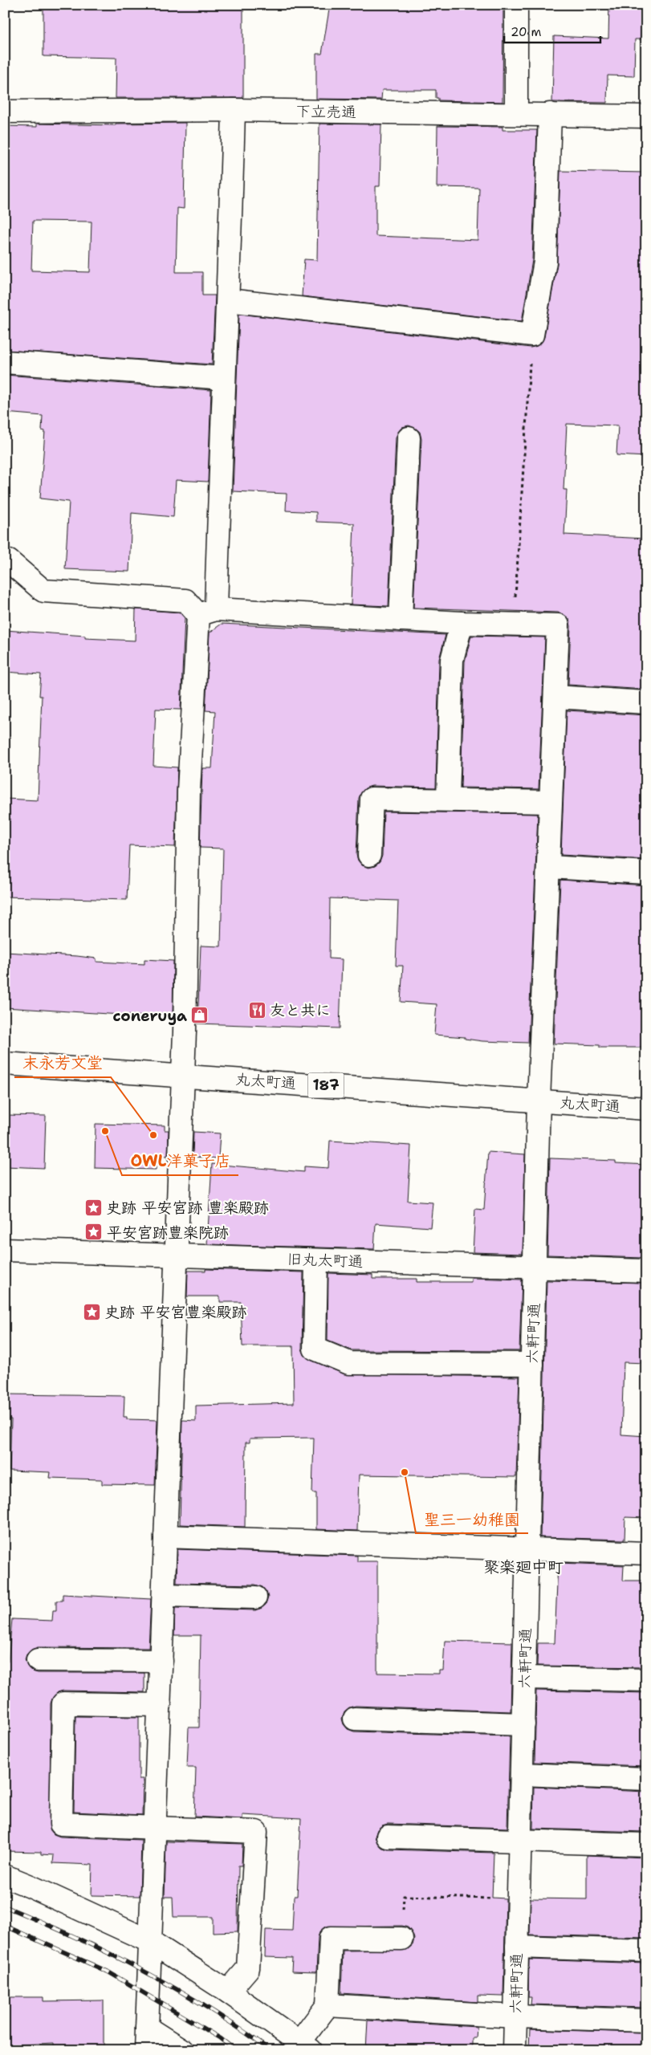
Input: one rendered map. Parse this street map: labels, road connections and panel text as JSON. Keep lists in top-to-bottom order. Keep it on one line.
{"streets":{"street":["下立売通","丸太町通","187","旧丸太町通","六軒町通"]},"crossings":[["丸太町通","六軒町通"],["旧丸太町通","六軒町通"]],"districts":["聚楽廻中町"],"places":{"restaurant":["友と共に"],"shop":["coneruya"],"other":["OWL洋菓子店","末永芳文堂","聖三一幼稚園"],"place":["史跡 平安宮跡 豊楽殿跡","平安宮跡豊楽院跡","史跡 平安宮豊楽殿跡"]},"scale_bar":"20 m"}
